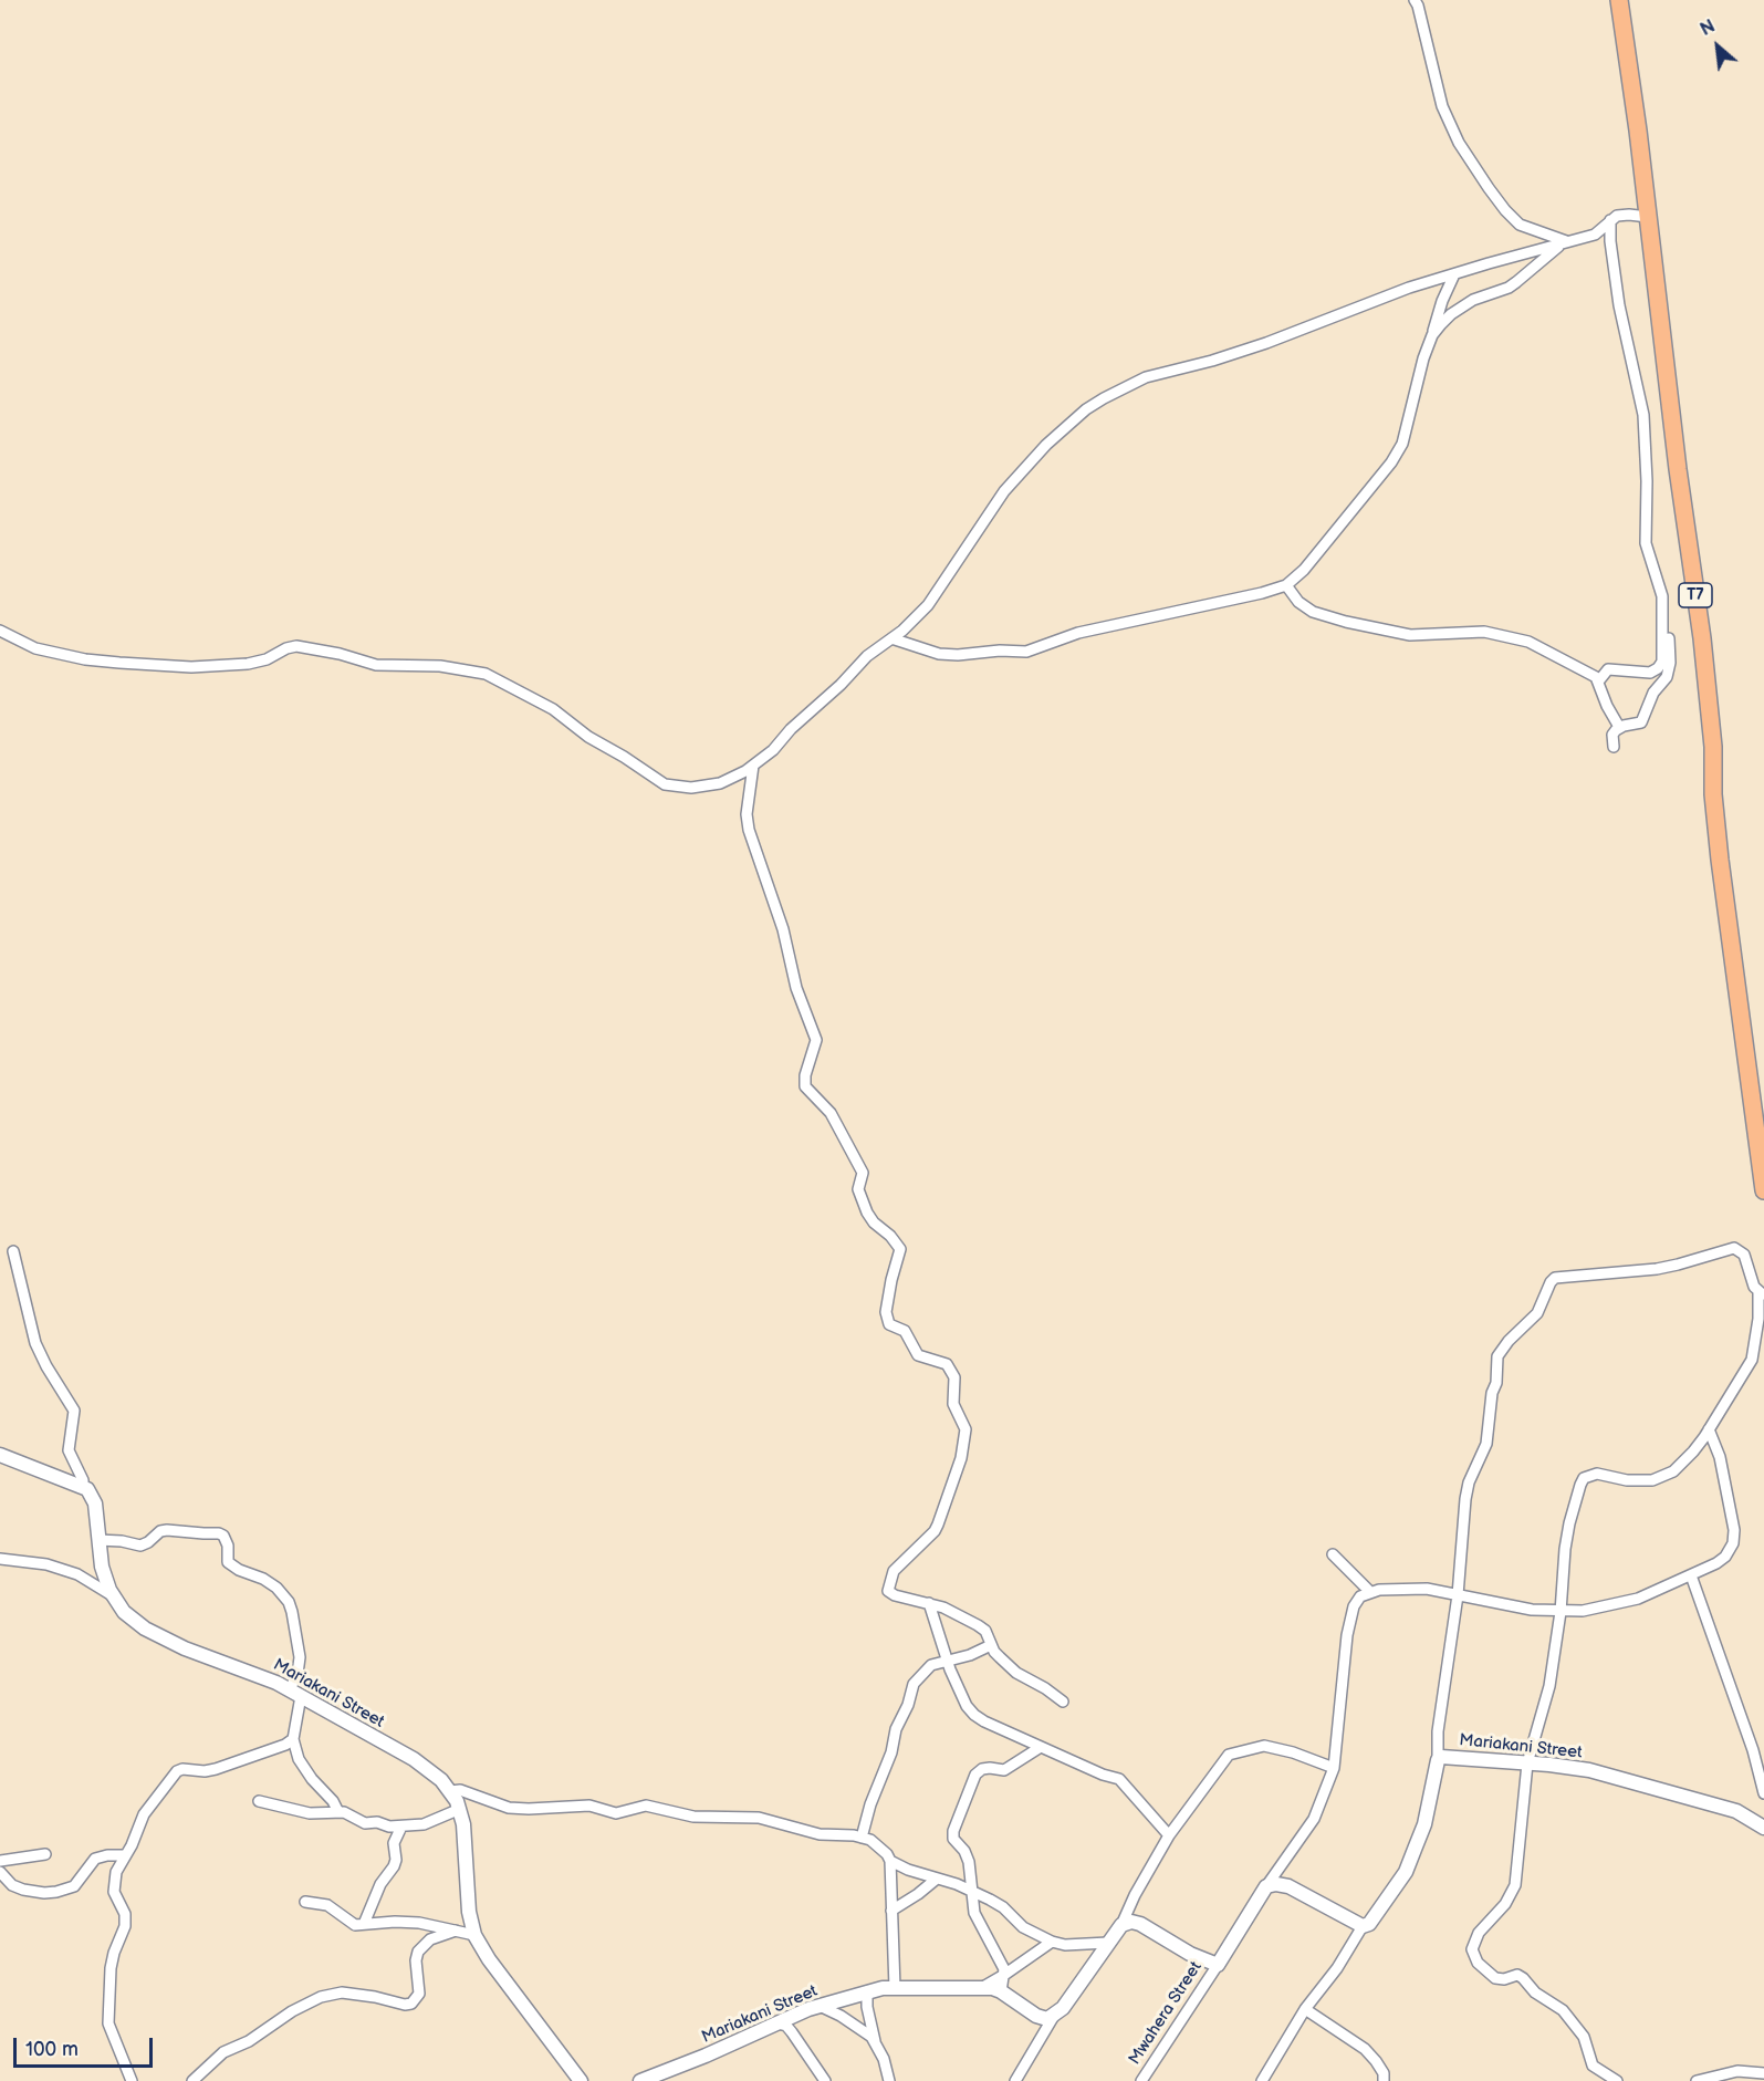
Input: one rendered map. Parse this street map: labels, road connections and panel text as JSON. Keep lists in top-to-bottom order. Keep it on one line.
{"streets":{"highway":["T7"],"street":["Mariakani Street","Mwahera Street"]},"scale_bar":"100 m","north":"top left"}
